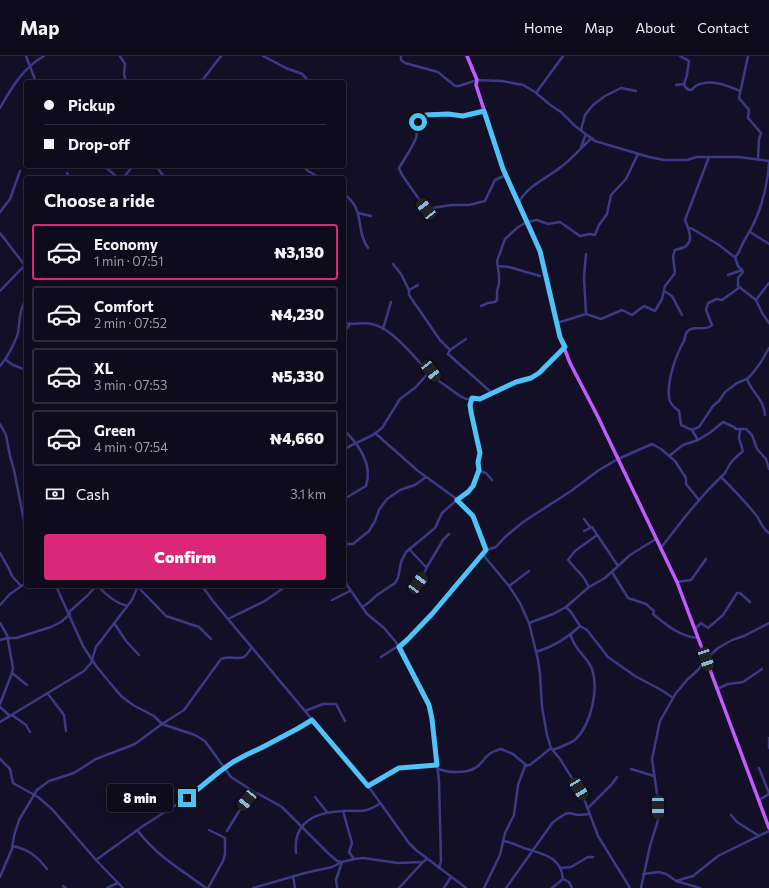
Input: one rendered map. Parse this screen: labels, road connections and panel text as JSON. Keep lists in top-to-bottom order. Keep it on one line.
{"page":{"header":"Map","nav":["Home","Map","About","Contact"],"banner":["Pickup","Drop-off"],"heading":"Choose a ride","list":[{"name":"Economy","note":"1 min · 07:51","value":"₦3,130"},{"name":"Comfort","note":"2 min · 07:52","value":"₦4,230"},{"name":"XL","note":"3 min · 07:53","value":"₦5,330"},{"name":"Green","note":"4 min · 07:54","value":"₦4,660"}],"pay":["Cash","3.1 km"],"buttons":"Confirm","bubble":"8 min"}}
